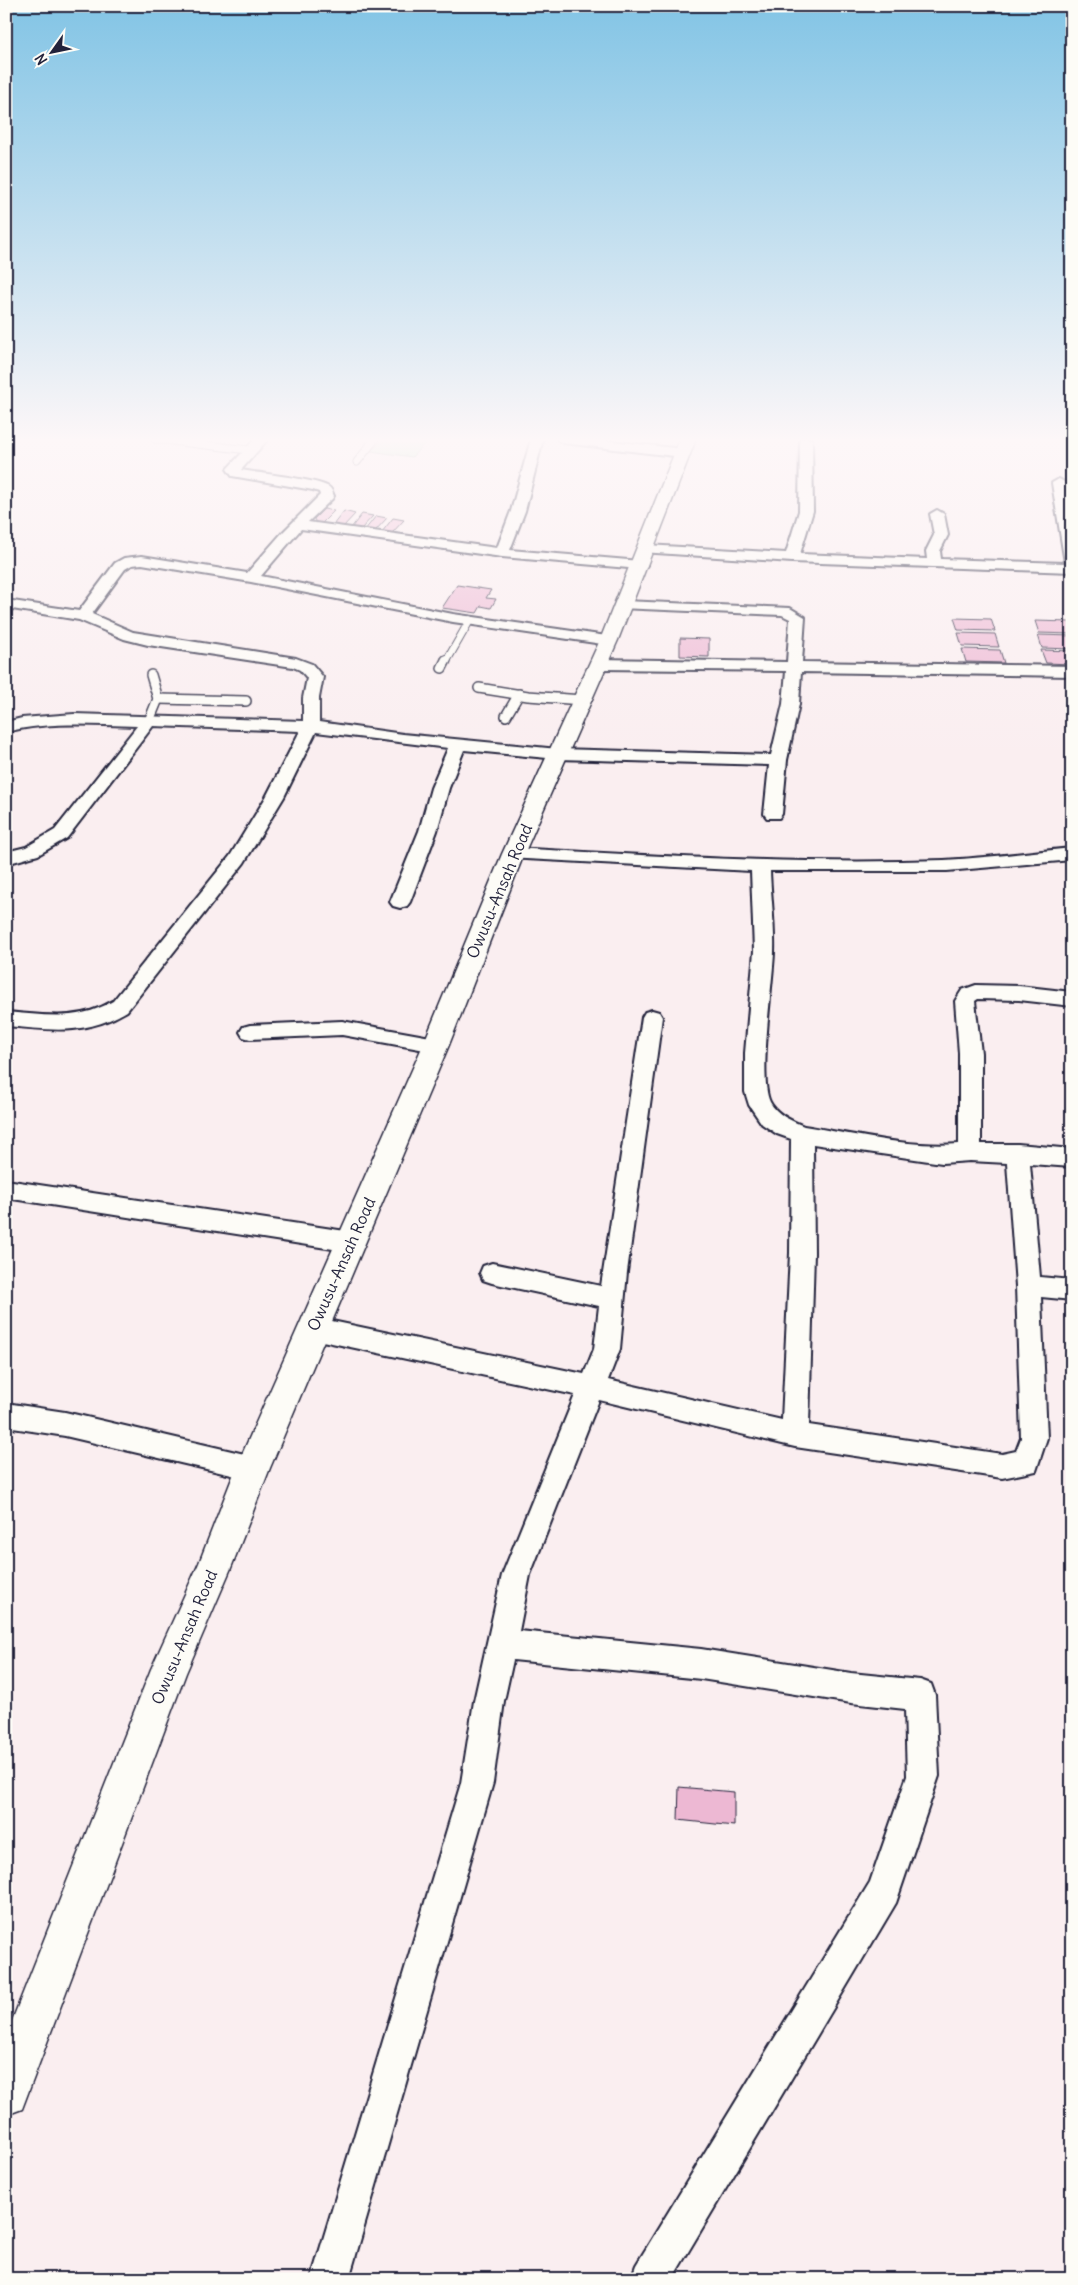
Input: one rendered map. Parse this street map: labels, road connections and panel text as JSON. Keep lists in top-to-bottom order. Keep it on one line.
{"streets":{"street":["Owusu-Ansah Road"]},"north":"bottom left"}
